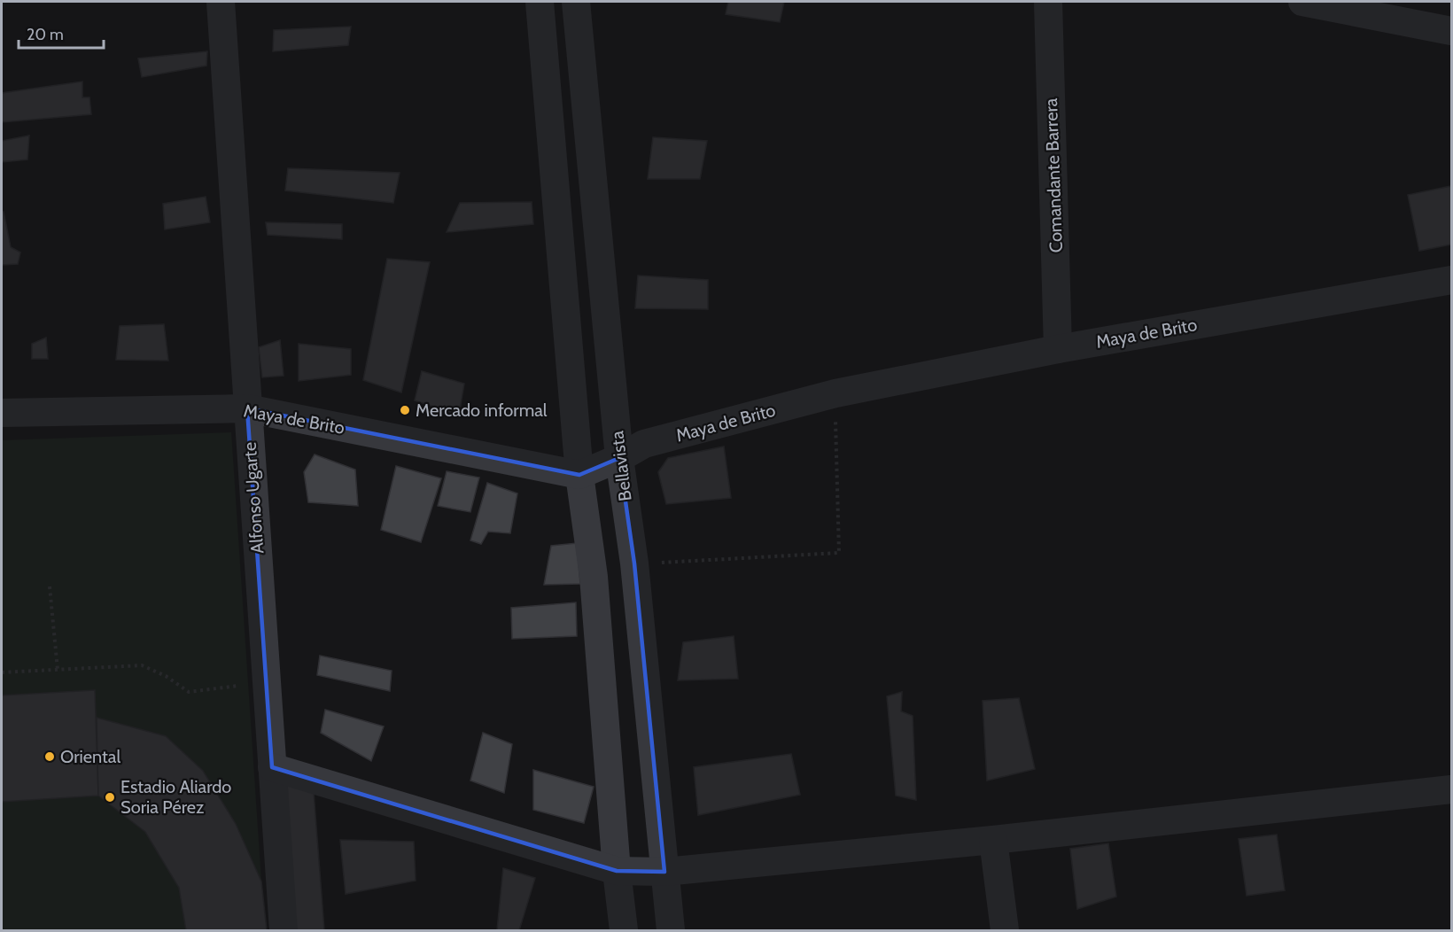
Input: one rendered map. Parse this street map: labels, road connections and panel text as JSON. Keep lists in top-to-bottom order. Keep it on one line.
{"streets":{"street":["Comandante Barrera","Maya de Brito","Bellavista","Alfonso Ugarte"]},"crossings":[["Comandante Barrera","Maya de Brito"],["Maya de Brito","Bellavista"],["Maya de Brito","Alfonso Ugarte"]],"places":["Mercado informal","Oriental","Estadio Aliardo Soria Pérez"],"scale_bar":"20 m"}
